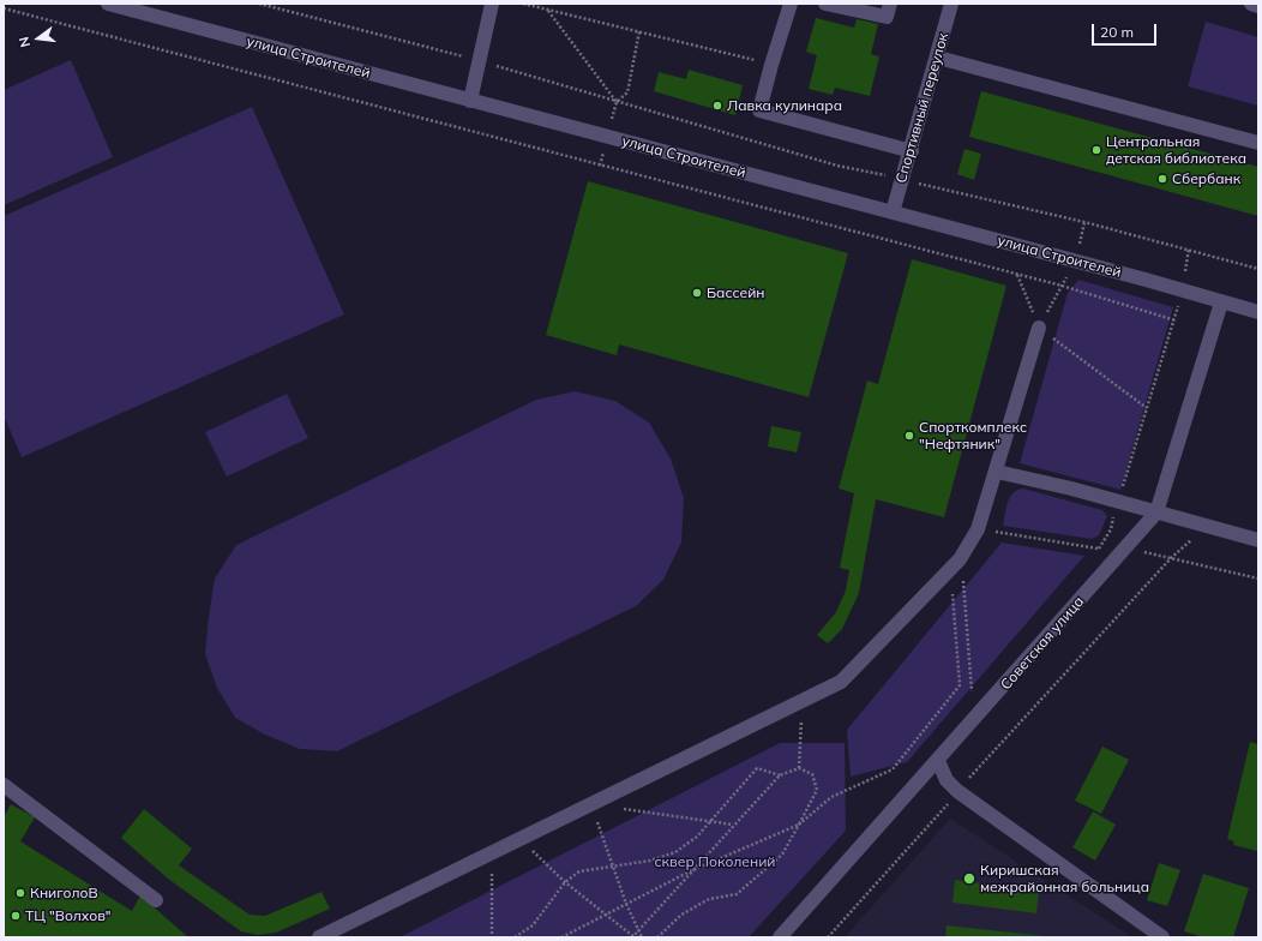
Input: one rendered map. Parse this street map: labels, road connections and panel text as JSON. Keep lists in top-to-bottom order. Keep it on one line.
{"streets":{"street":["улица Строителей","Спортивный переулок","Советская улица"]},"crossings":[["улица Строителей","Спортивный переулок"],["улица Строителей","Советская улица"]],"parks":["сквер Поколений"],"places":["Лавка кулинара","Центральная детская библиотека","Сбербанк","Бассейн","Спорткомплекс \"Нефтяник\"","Киришская межрайонная больница","КниголоВ","ТЦ \"Волхов\""],"scale_bar":"20 m","north":"left"}
